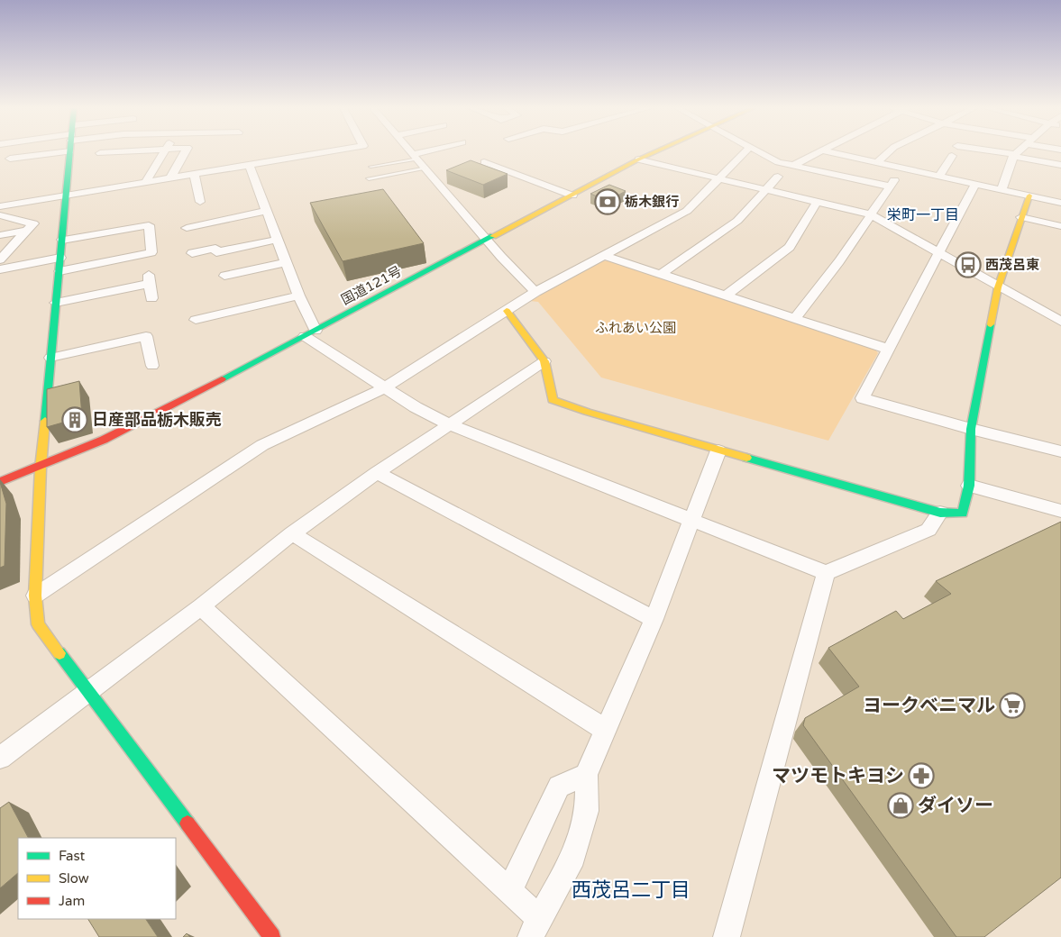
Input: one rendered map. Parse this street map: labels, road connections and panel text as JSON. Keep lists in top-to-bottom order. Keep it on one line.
{"streets":{"main road":["国道121号"]},"districts":["栄町一丁目","西茂呂二丁目"],"parks":["ふれあい公園"],"places":{"bank":["栃木銀行"],"bus stop":["西茂呂東"],"building":["日産部品栃木販売"],"supermarket":["ヨークベニマル"],"pharmacy":["マツモトキヨシ"],"shop":["ダイソー"]},"legend":["Fast","Slow","Jam"]}
